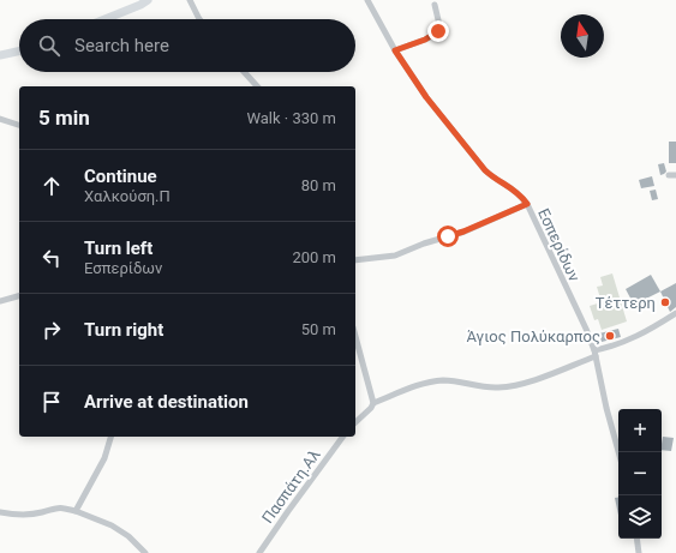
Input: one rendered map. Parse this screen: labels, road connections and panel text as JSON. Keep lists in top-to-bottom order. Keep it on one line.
{"streets":{"street":["Εσπερίδων","Πασπάτη.Αλ"]},"places":["Τέττερη","Άγιος Πολύκαρπος"],"north":"top","page":{"search":"Search here","heading":["5 min","Walk · 330 m"],"list":[["Continue","Χαλκούση.Π","80 m"],["Turn left","Εσπερίδων","200 m"],["Turn right","50 m"],"Arrive at destination"],"map_buttons":["+","−"]}}
